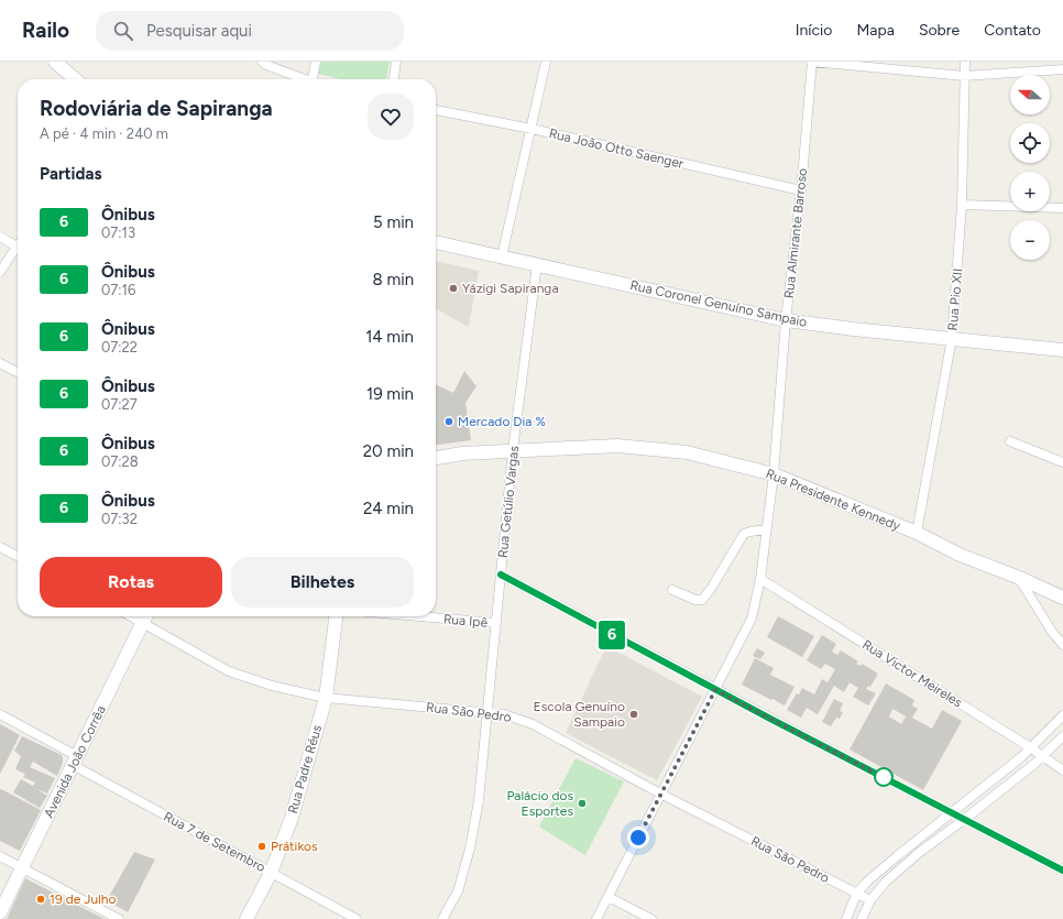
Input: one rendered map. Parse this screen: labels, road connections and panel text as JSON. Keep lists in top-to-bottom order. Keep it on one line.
{"streets":{"main road":["Rua Coronel Genuíno Sampaio","Rua Presidente Kennedy","Avenida João Corrêa","Rua Padre Réus"],"street":["Rua João Otto Saenger","Rua Almirante Barroso","Rua Pio XII","Rua Getúlio Vargas","Rua Ipê","Rua Victor Meireles","Rua São Pedro","Rua 7 de Setembro"]},"crossings":[["Rua João Otto Saenger","Rua Almirante Barroso"],["Rua Almirante Barroso","Rua Coronel Genuíno Sampaio"],["Rua Almirante Barroso","Rua Presidente Kennedy"],["Rua Almirante Barroso","Rua Victor Meireles"],["Rua Almirante Barroso","Rua São Pedro"],["Rua Pio XII","Rua Coronel Genuíno Sampaio"],["Rua Pio XII","Rua Presidente Kennedy"],["Rua Coronel Genuíno Sampaio","Rua Getúlio Vargas"],["Rua Presidente Kennedy","Rua Getúlio Vargas"],["Rua Getúlio Vargas","Rua Ipê"],["Rua Getúlio Vargas","Rua São Pedro"],["Rua São Pedro","Avenida João Corrêa"],["Rua São Pedro","Rua Padre Réus"],["Avenida João Corrêa","Rua 7 de Setembro"],["Rua Padre Réus","Rua 7 de Setembro"]],"places":["Yázigi Sapiranga","Mercado Dia %","Escola Genuíno Sampaio","Palácio dos Esportes","Prátikos","19 de Julho"],"lines":["bus line 6"],"north":"left","page":{"header":"Railo","search":"Pesquisar aqui","nav":["Início","Mapa","Sobre","Contato"],"on_map":"6","map_buttons":["+","−"],"heading":[["Rodoviária de Sapiranga","A pé · 4 min · 240 m"],"Partidas"],"list":[{"mark":"6","name":"Ônibus","note":"07:13","value":"5 min"},{"mark":"6","name":"Ônibus","note":"07:16","value":"8 min"},{"mark":"6","name":"Ônibus","note":"07:22","value":"14 min"},{"mark":"6","name":"Ônibus","note":"07:27","value":"19 min"},{"mark":"6","name":"Ônibus","note":"07:28","value":"20 min"},{"mark":"6","name":"Ônibus","note":"07:32","value":"24 min"}],"buttons":["Rotas","Bilhetes"]}}
